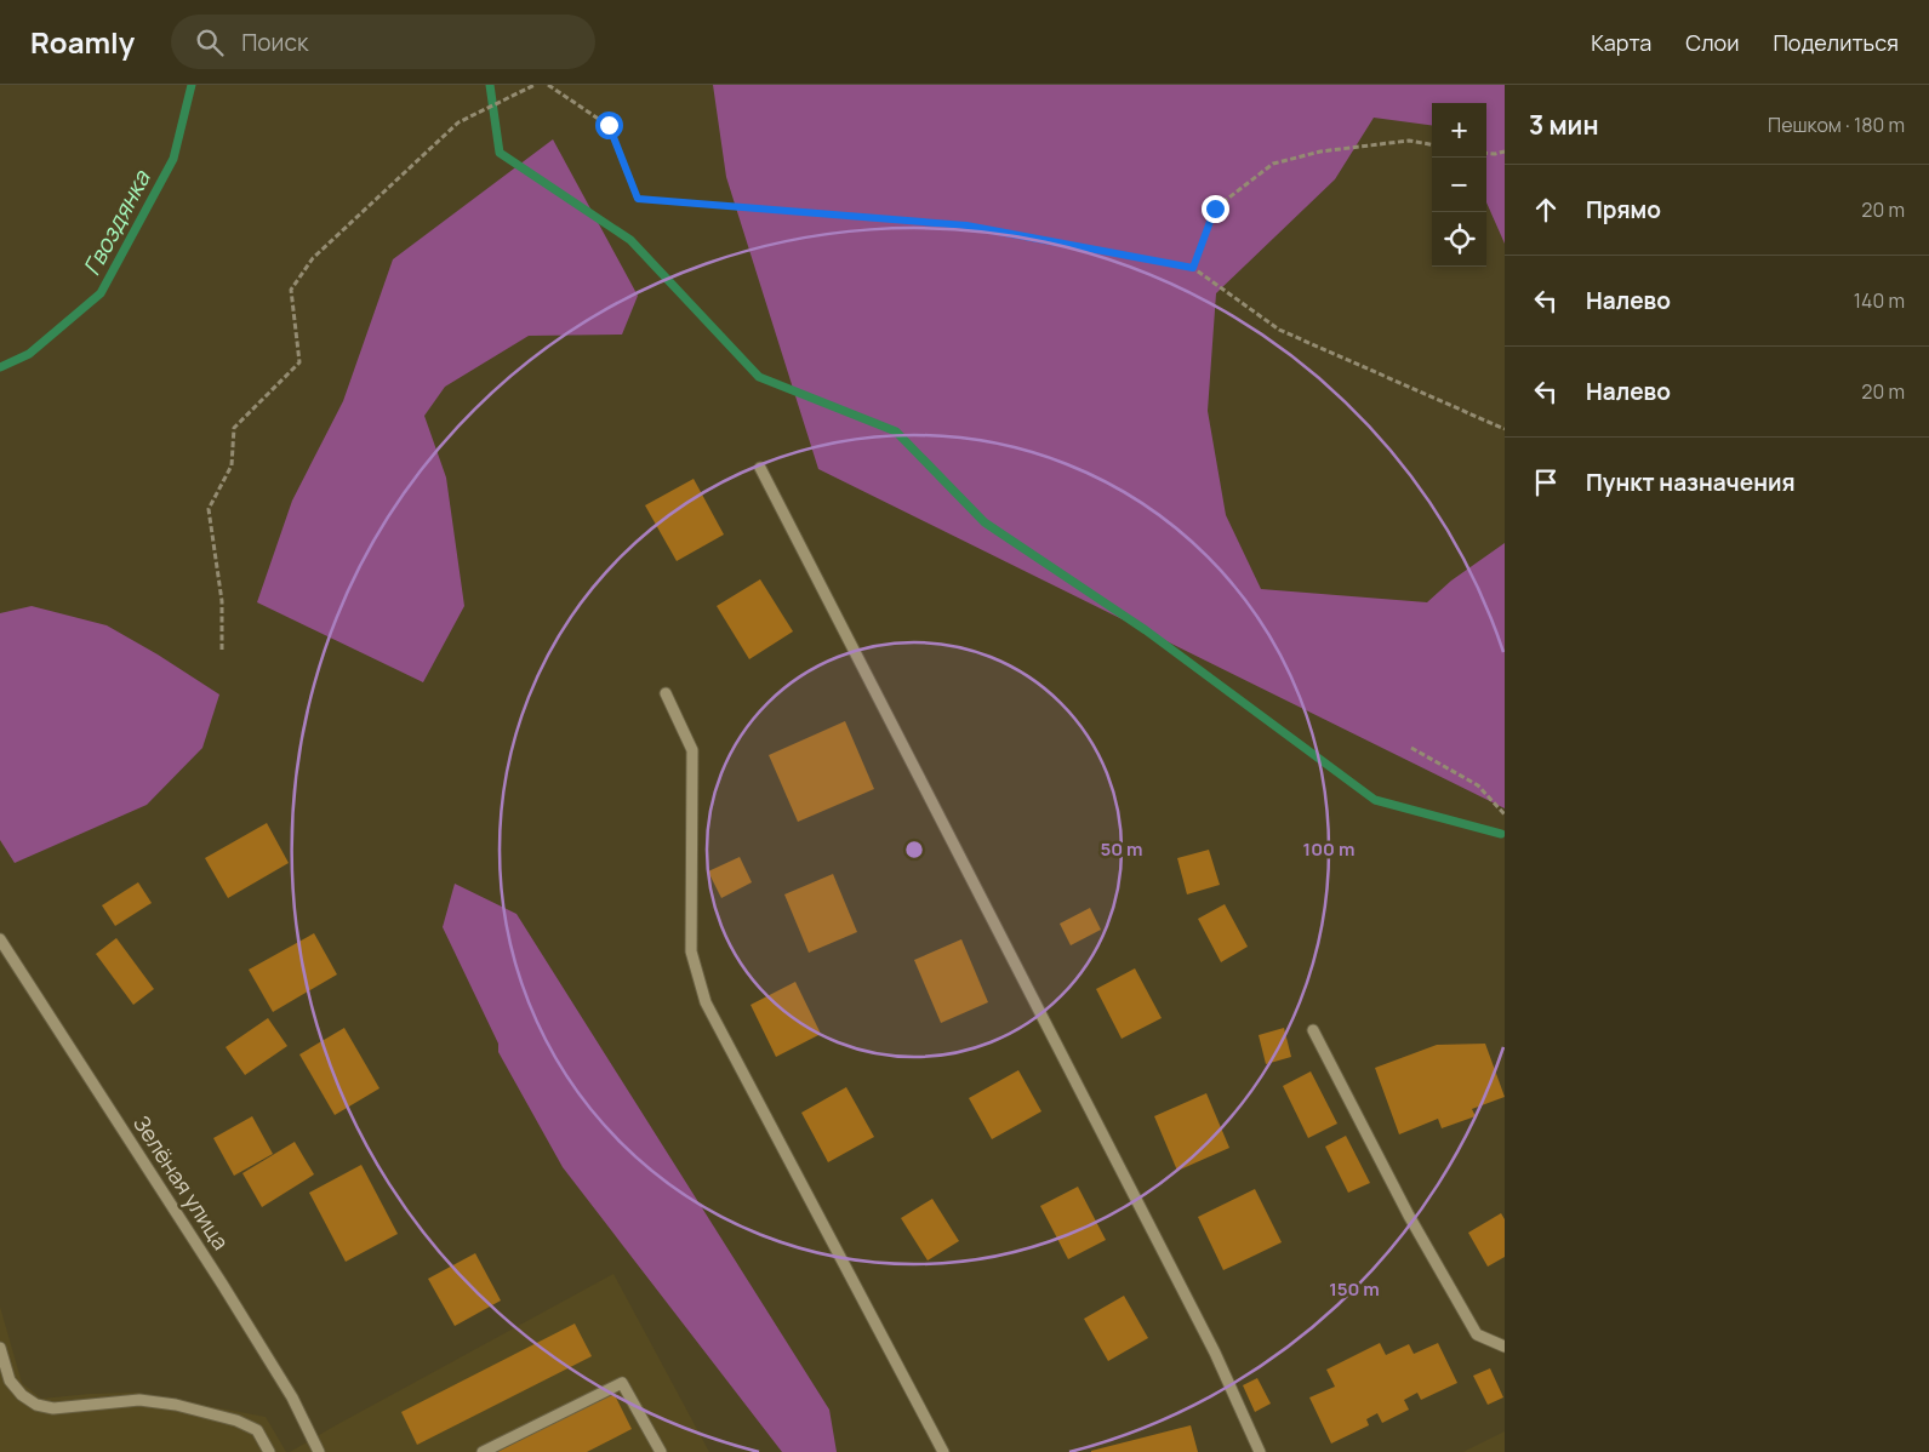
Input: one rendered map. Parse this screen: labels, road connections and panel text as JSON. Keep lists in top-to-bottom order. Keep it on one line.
{"streets":{"street":["Зелёная улица"]},"water":["Гвоздянка"],"page":{"header":"Roamly","search":"Поиск","nav":["Карта","Слои","Поделиться"],"heading":["3 мин","Пешком · 180 m"],"map_buttons":["+","−"],"list":[["Прямо","20 m"],["Налево","140 m"],["Налево","20 m"],"Пункт назначения"]},"rings":["50 m","100 m","150 m"]}
